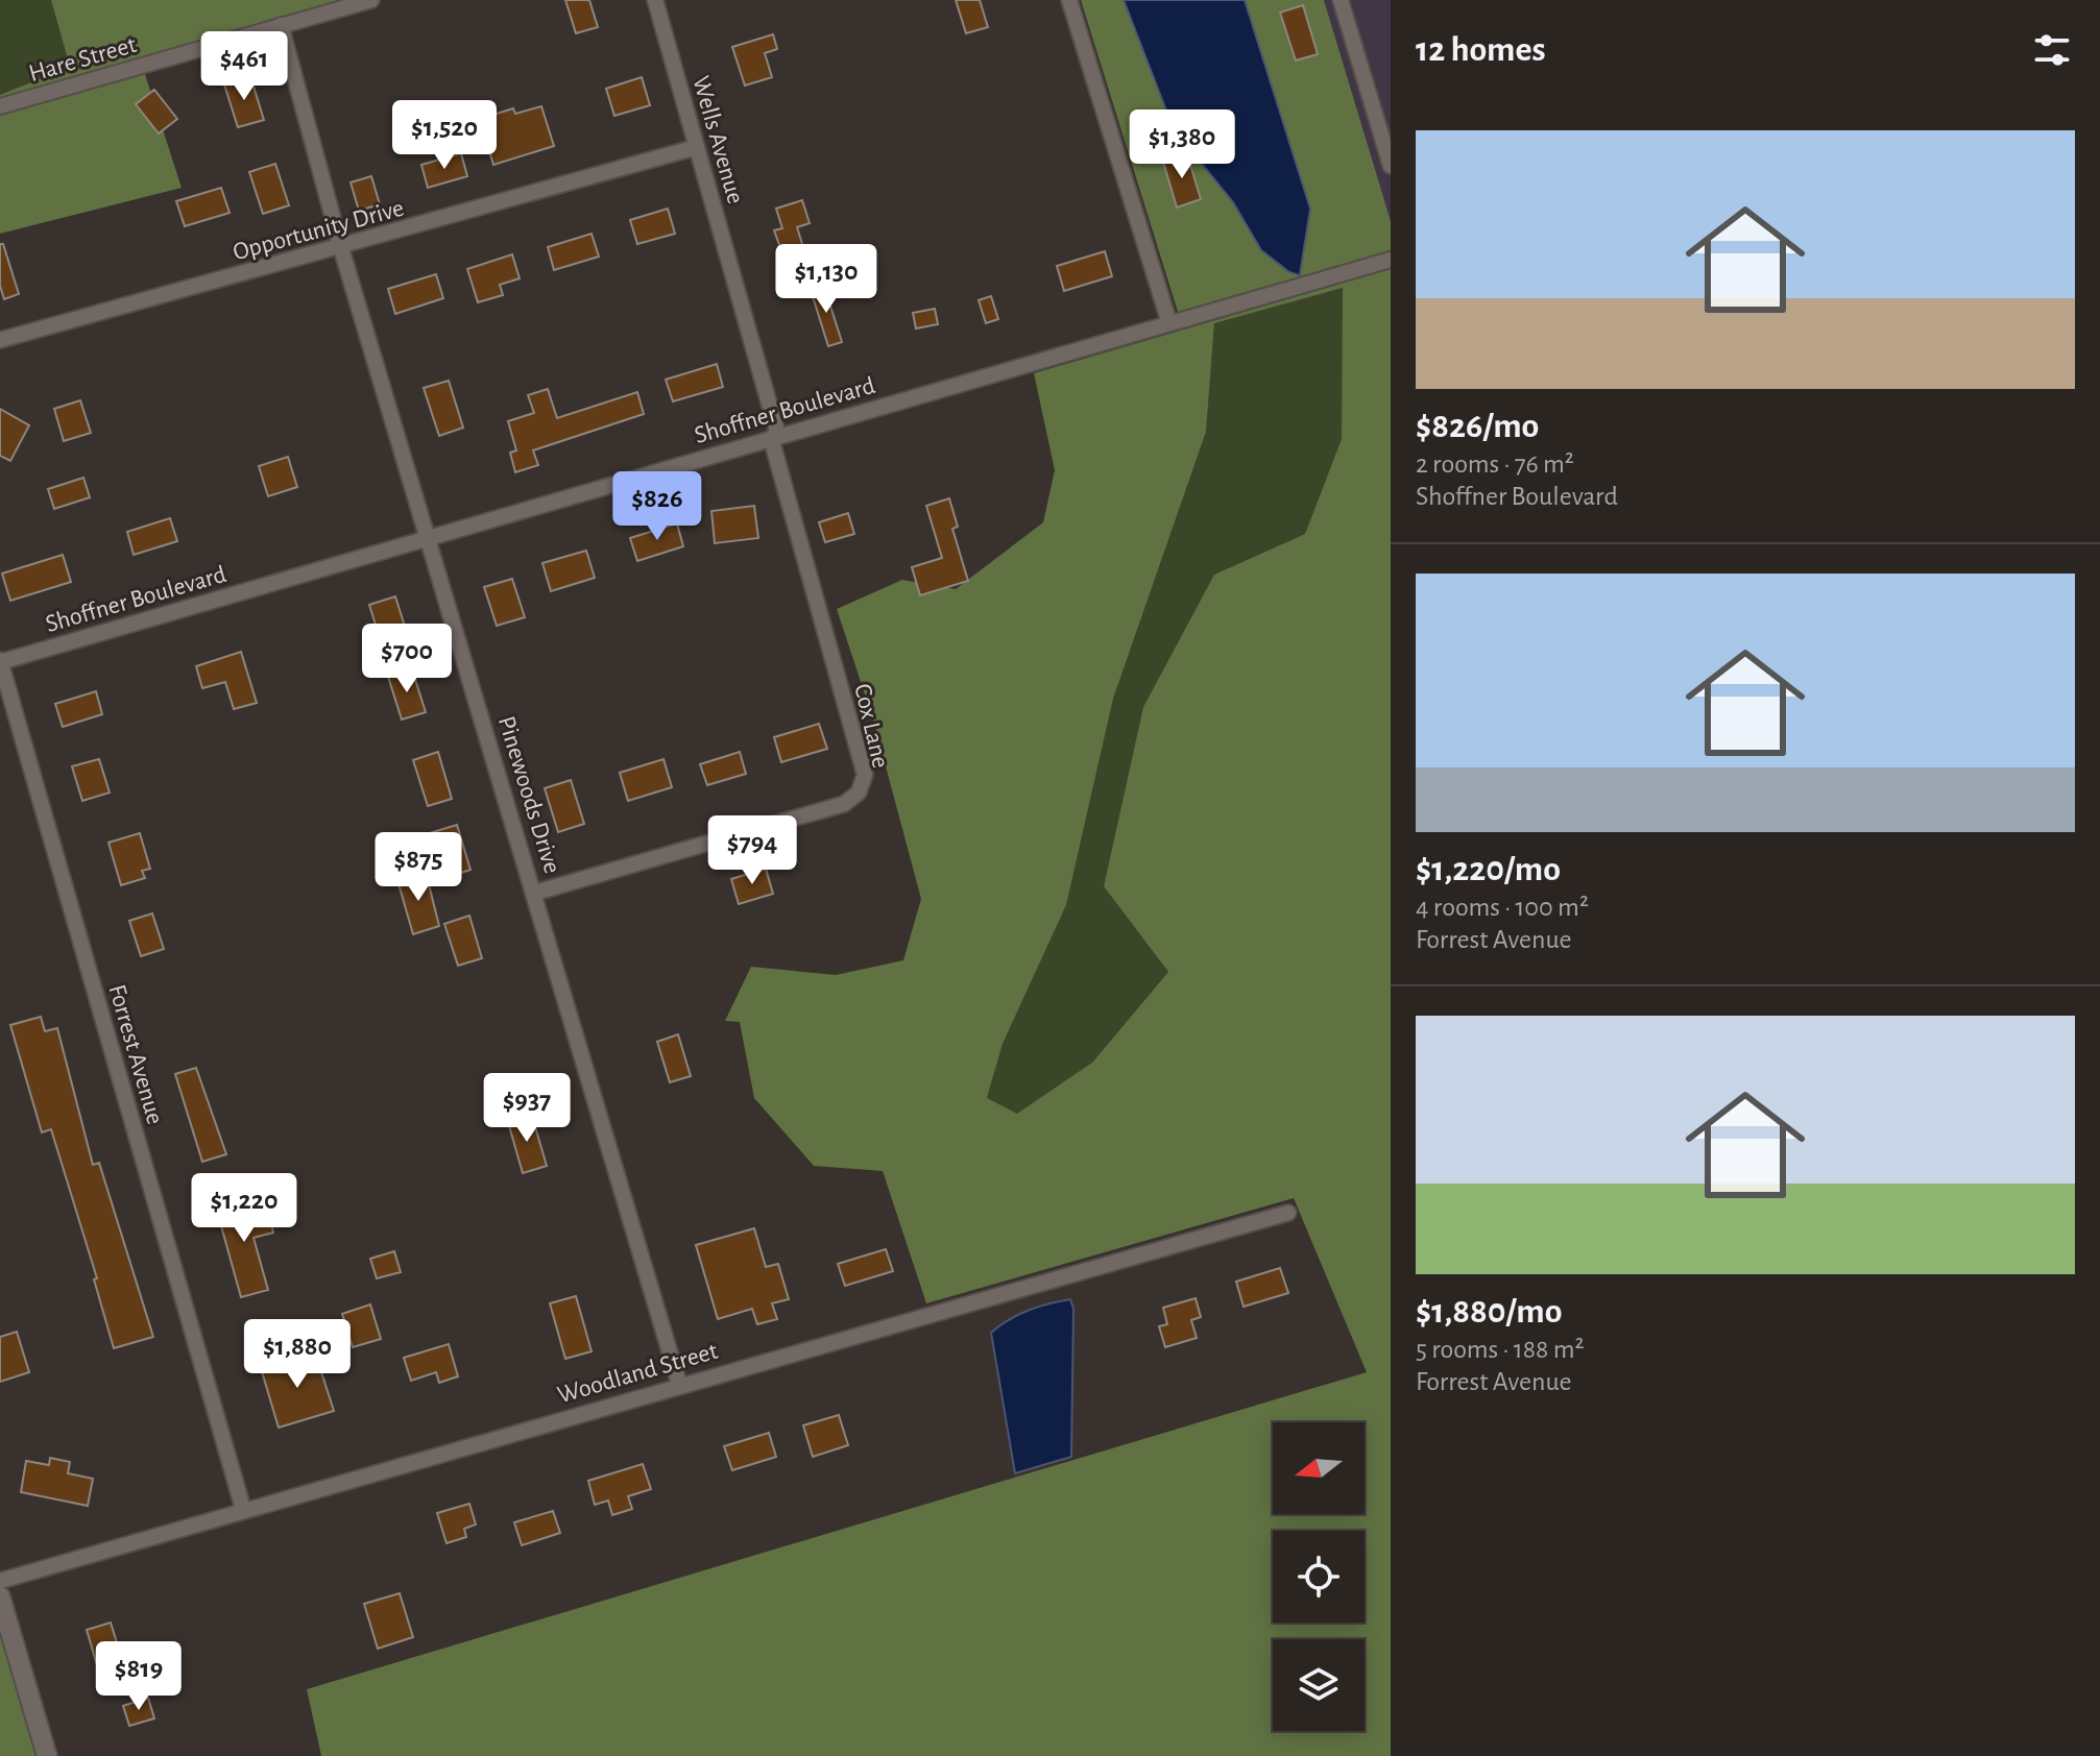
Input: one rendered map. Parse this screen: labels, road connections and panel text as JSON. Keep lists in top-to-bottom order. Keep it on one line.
{"streets":{"street":["Hare Street","Wells Avenue","Opportunity Drive","Shoffner Boulevard","Cox Lane","Pinewoods Drive","Forrest Avenue","Woodland Street"]},"crossings":[["Hare Street","Pinewoods Drive"],["Wells Avenue","Opportunity Drive"],["Wells Avenue","Shoffner Boulevard"],["Wells Avenue","Cox Lane"],["Opportunity Drive","Pinewoods Drive"],["Shoffner Boulevard","Cox Lane"],["Shoffner Boulevard","Pinewoods Drive"],["Shoffner Boulevard","Forrest Avenue"],["Cox Lane","Pinewoods Drive"],["Pinewoods Drive","Woodland Street"],["Forrest Avenue","Woodland Street"]],"north":"left","page":{"heading":"12 homes","price":["$461","$1,520","$1,380","$1,130","$826","$700","$794","$875","$937","$1,220","$1,880","$819"],"list":[{"name":"$826/mo","note":"2 rooms · 76 m² · Shoffner Boulevard"},{"name":"$1,220/mo","note":"4 rooms · 100 m² · Forrest Avenue"},{"name":"$1,880/mo","note":"5 rooms · 188 m² · Forrest Avenue"}]}}
